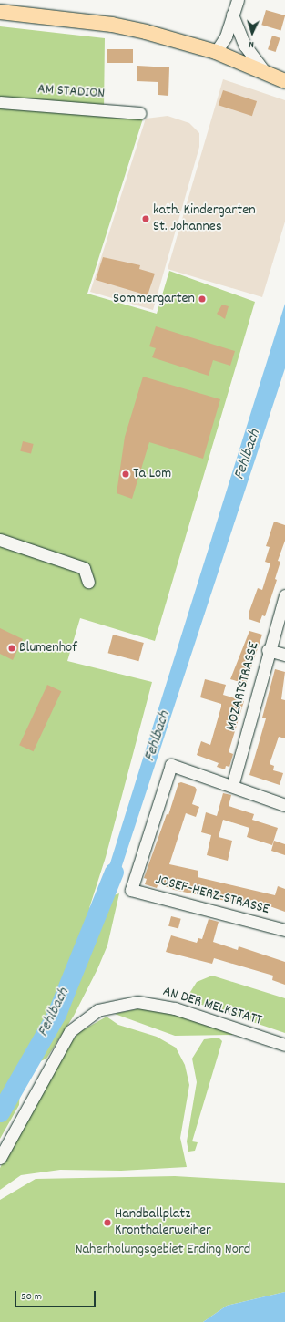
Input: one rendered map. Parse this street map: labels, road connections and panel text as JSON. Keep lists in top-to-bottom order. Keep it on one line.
{"streets":{"street":["AM STADION","MOZARTSTRASSE","JOSEF-HERZ-STRASSE","AN DER MELKSTATT"]},"crossings":[["MOZARTSTRASSE","JOSEF-HERZ-STRASSE"]],"water":["Fehlbach"],"parks":["Naherholungsgebiet Erding Nord"],"places":["kath. Kindergarten St. Johannes","Sommergarten","Ta Lom","Blumenhof","Handballplatz Kronthalerweiher"],"scale_bar":"50 m","north":"bottom"}
